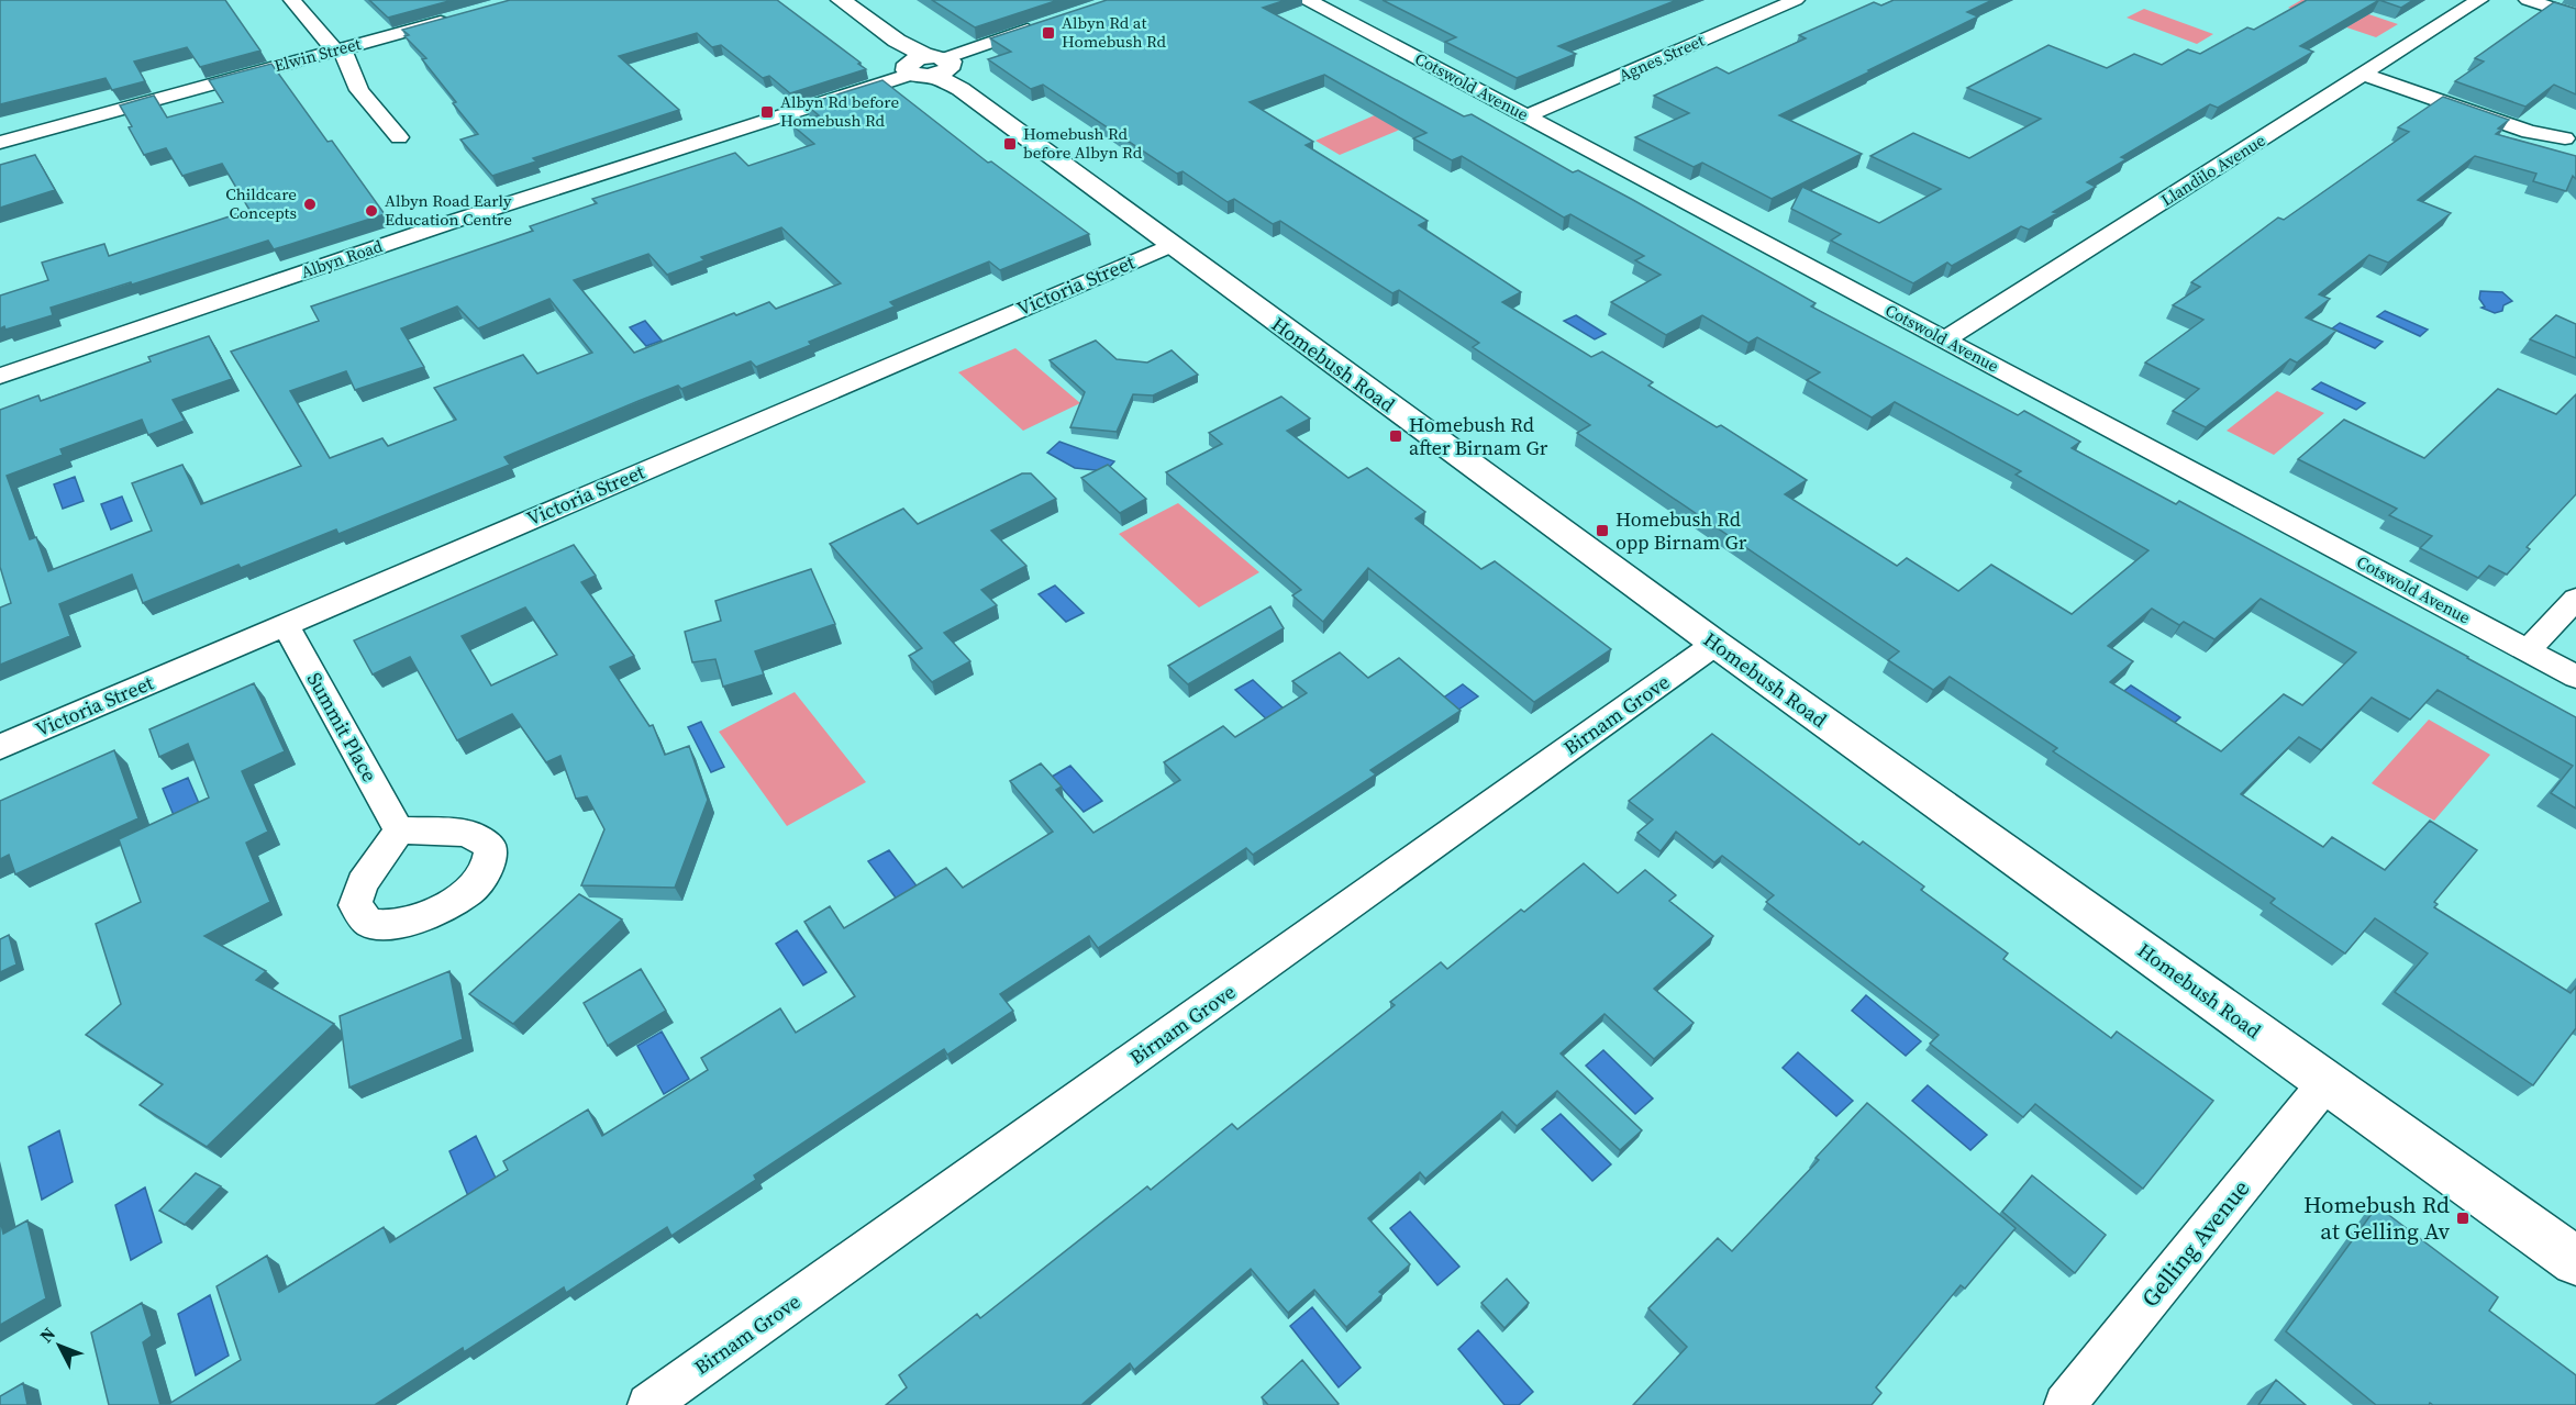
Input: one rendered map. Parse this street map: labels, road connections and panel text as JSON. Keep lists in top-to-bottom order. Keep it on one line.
{"streets":{"main road":["Homebush Road"],"street":["Elwin Street","Agnes Street","Cotswold Avenue","Llandilo Avenue","Albyn Road","Victoria Street","Birnam Grove","Summit Place","Gelling Avenue"]},"crossings":[["Agnes Street","Cotswold Avenue"],["Cotswold Avenue","Llandilo Avenue"],["Albyn Road","Homebush Road"],["Victoria Street","Homebush Road"],["Victoria Street","Summit Place"],["Homebush Road","Birnam Grove"],["Homebush Road","Gelling Avenue"]],"places":{"transit":["Albyn Rd at Homebush Rd","Albyn Rd before Homebush Rd","Homebush Rd before Albyn Rd","Homebush Rd after Birnam Gr","Homebush Rd opp Birnam Gr","Homebush Rd at Gelling Av"],"other":["Childcare Concepts","Albyn Road Early Education Centre"]},"north":"top left"}
